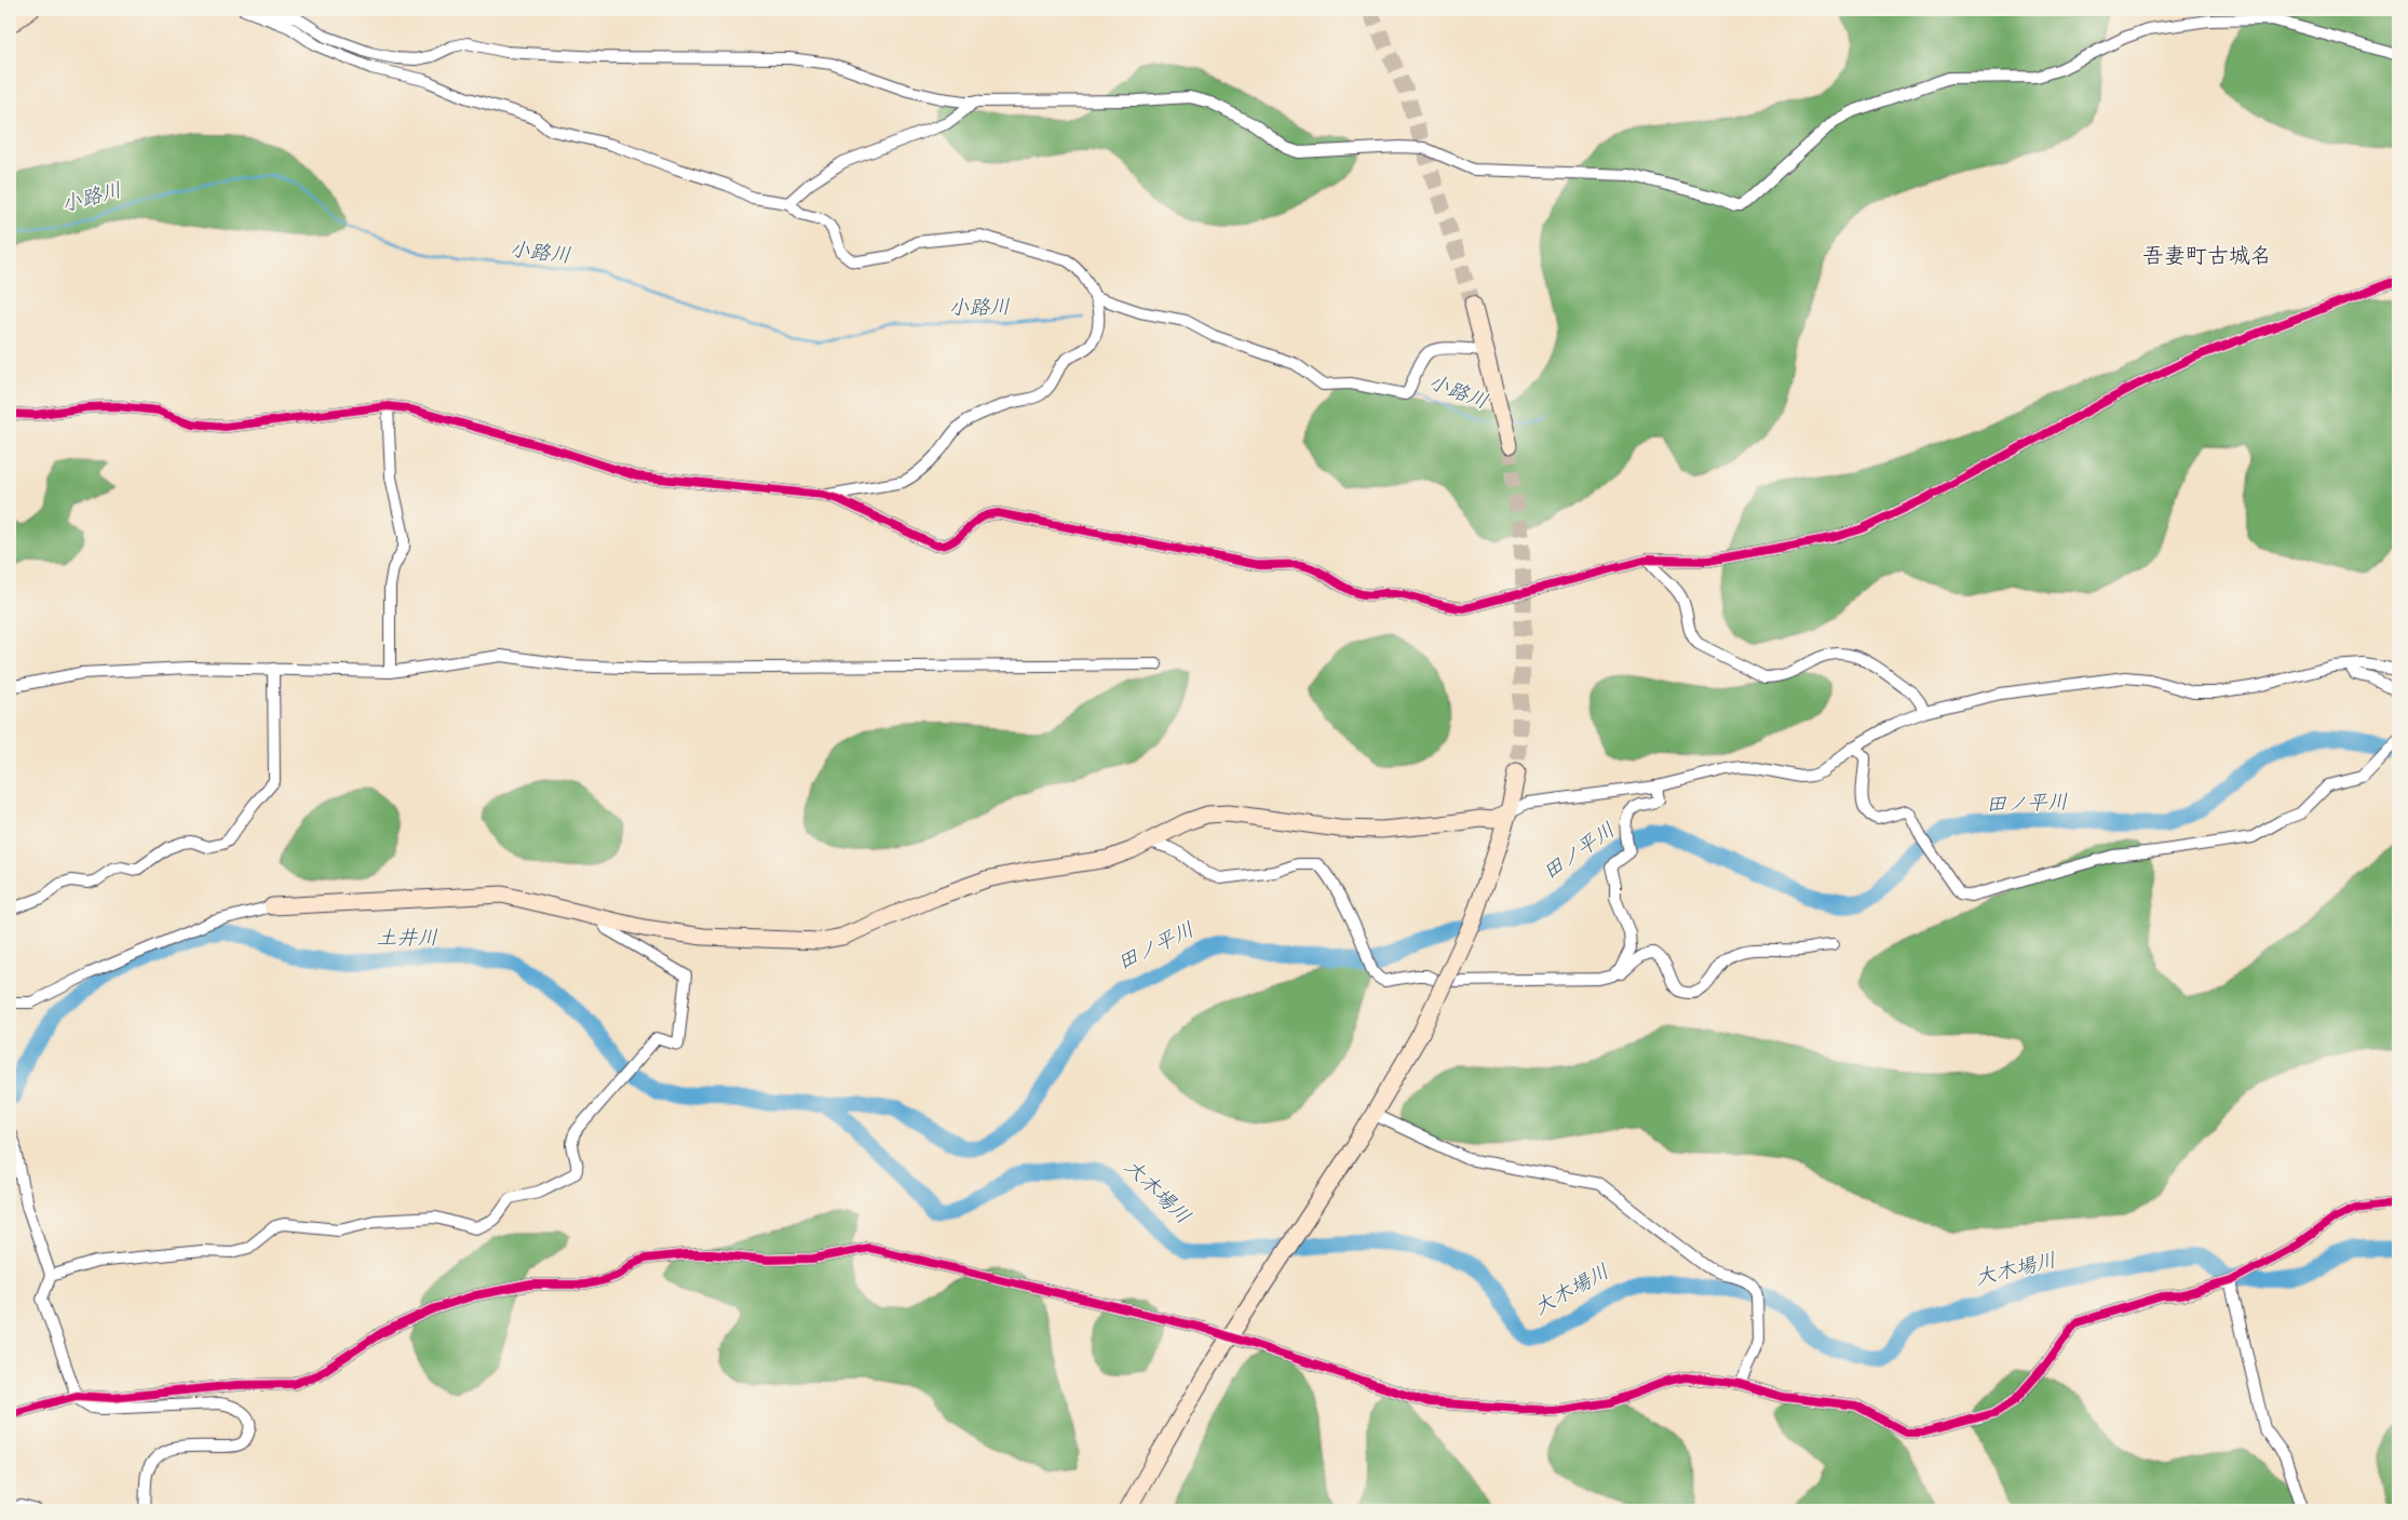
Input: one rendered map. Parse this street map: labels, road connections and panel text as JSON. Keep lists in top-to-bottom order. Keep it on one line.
{"districts":["吾妻町古城名"],"water":["小路川","田ノ平川","土井川","大木場川"]}
